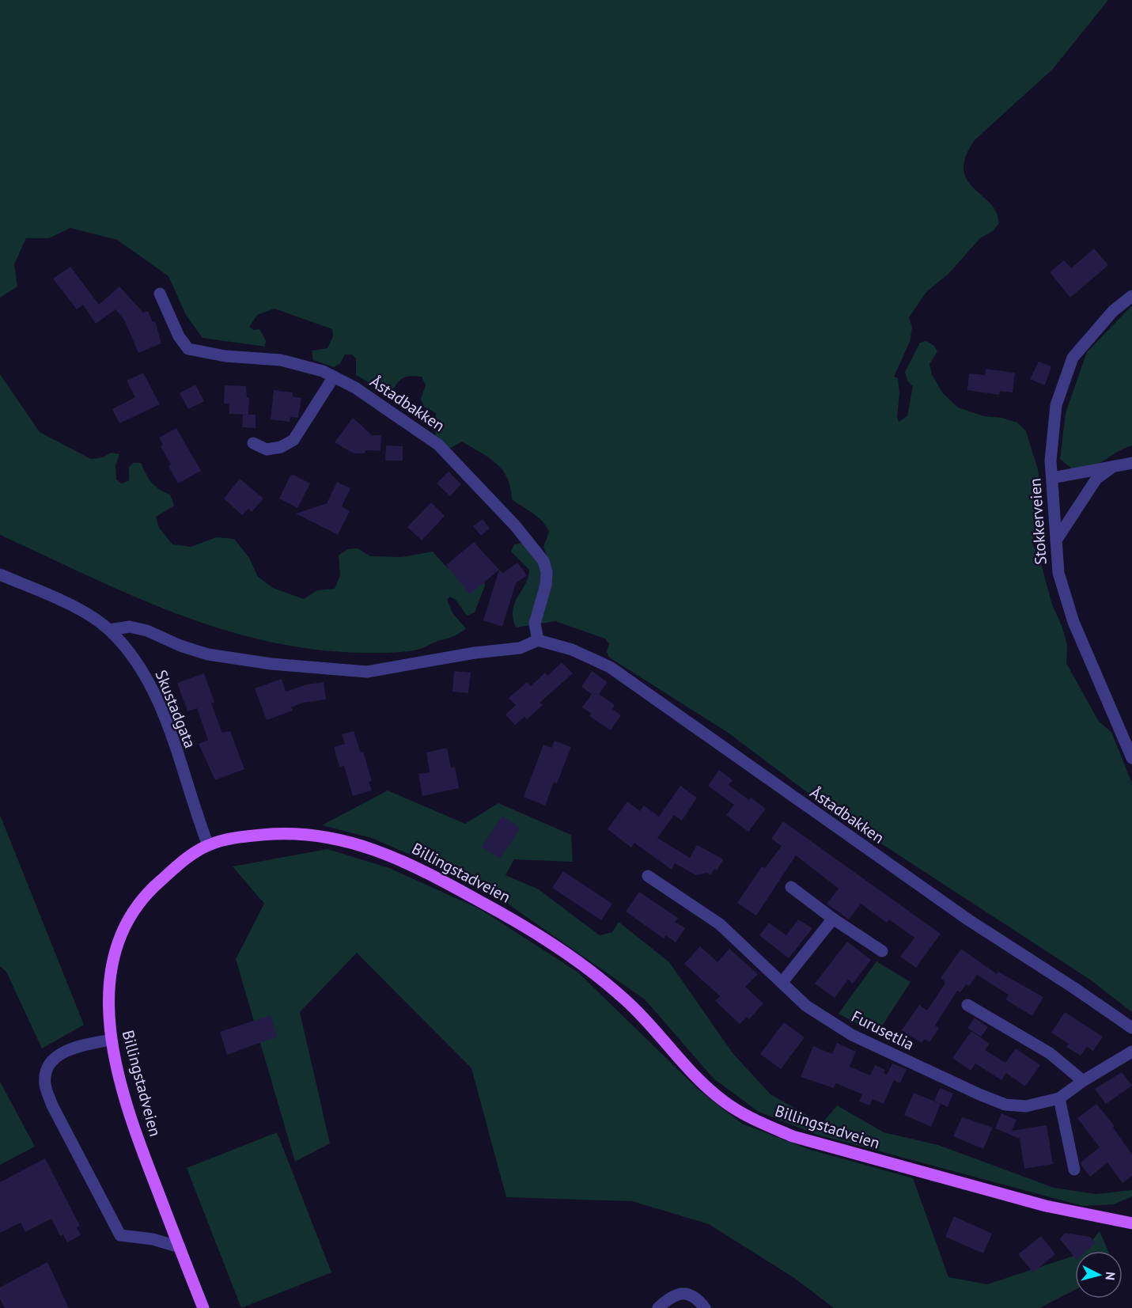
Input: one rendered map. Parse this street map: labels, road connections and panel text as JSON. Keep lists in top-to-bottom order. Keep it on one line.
{"streets":{"main road":["Billingstadveien"],"street":["Åstadbakken","Stokkerveien","Skustadgata","Furusetlia"]},"crossings":[["Skustadgata","Billingstadveien"]],"north":"right"}
